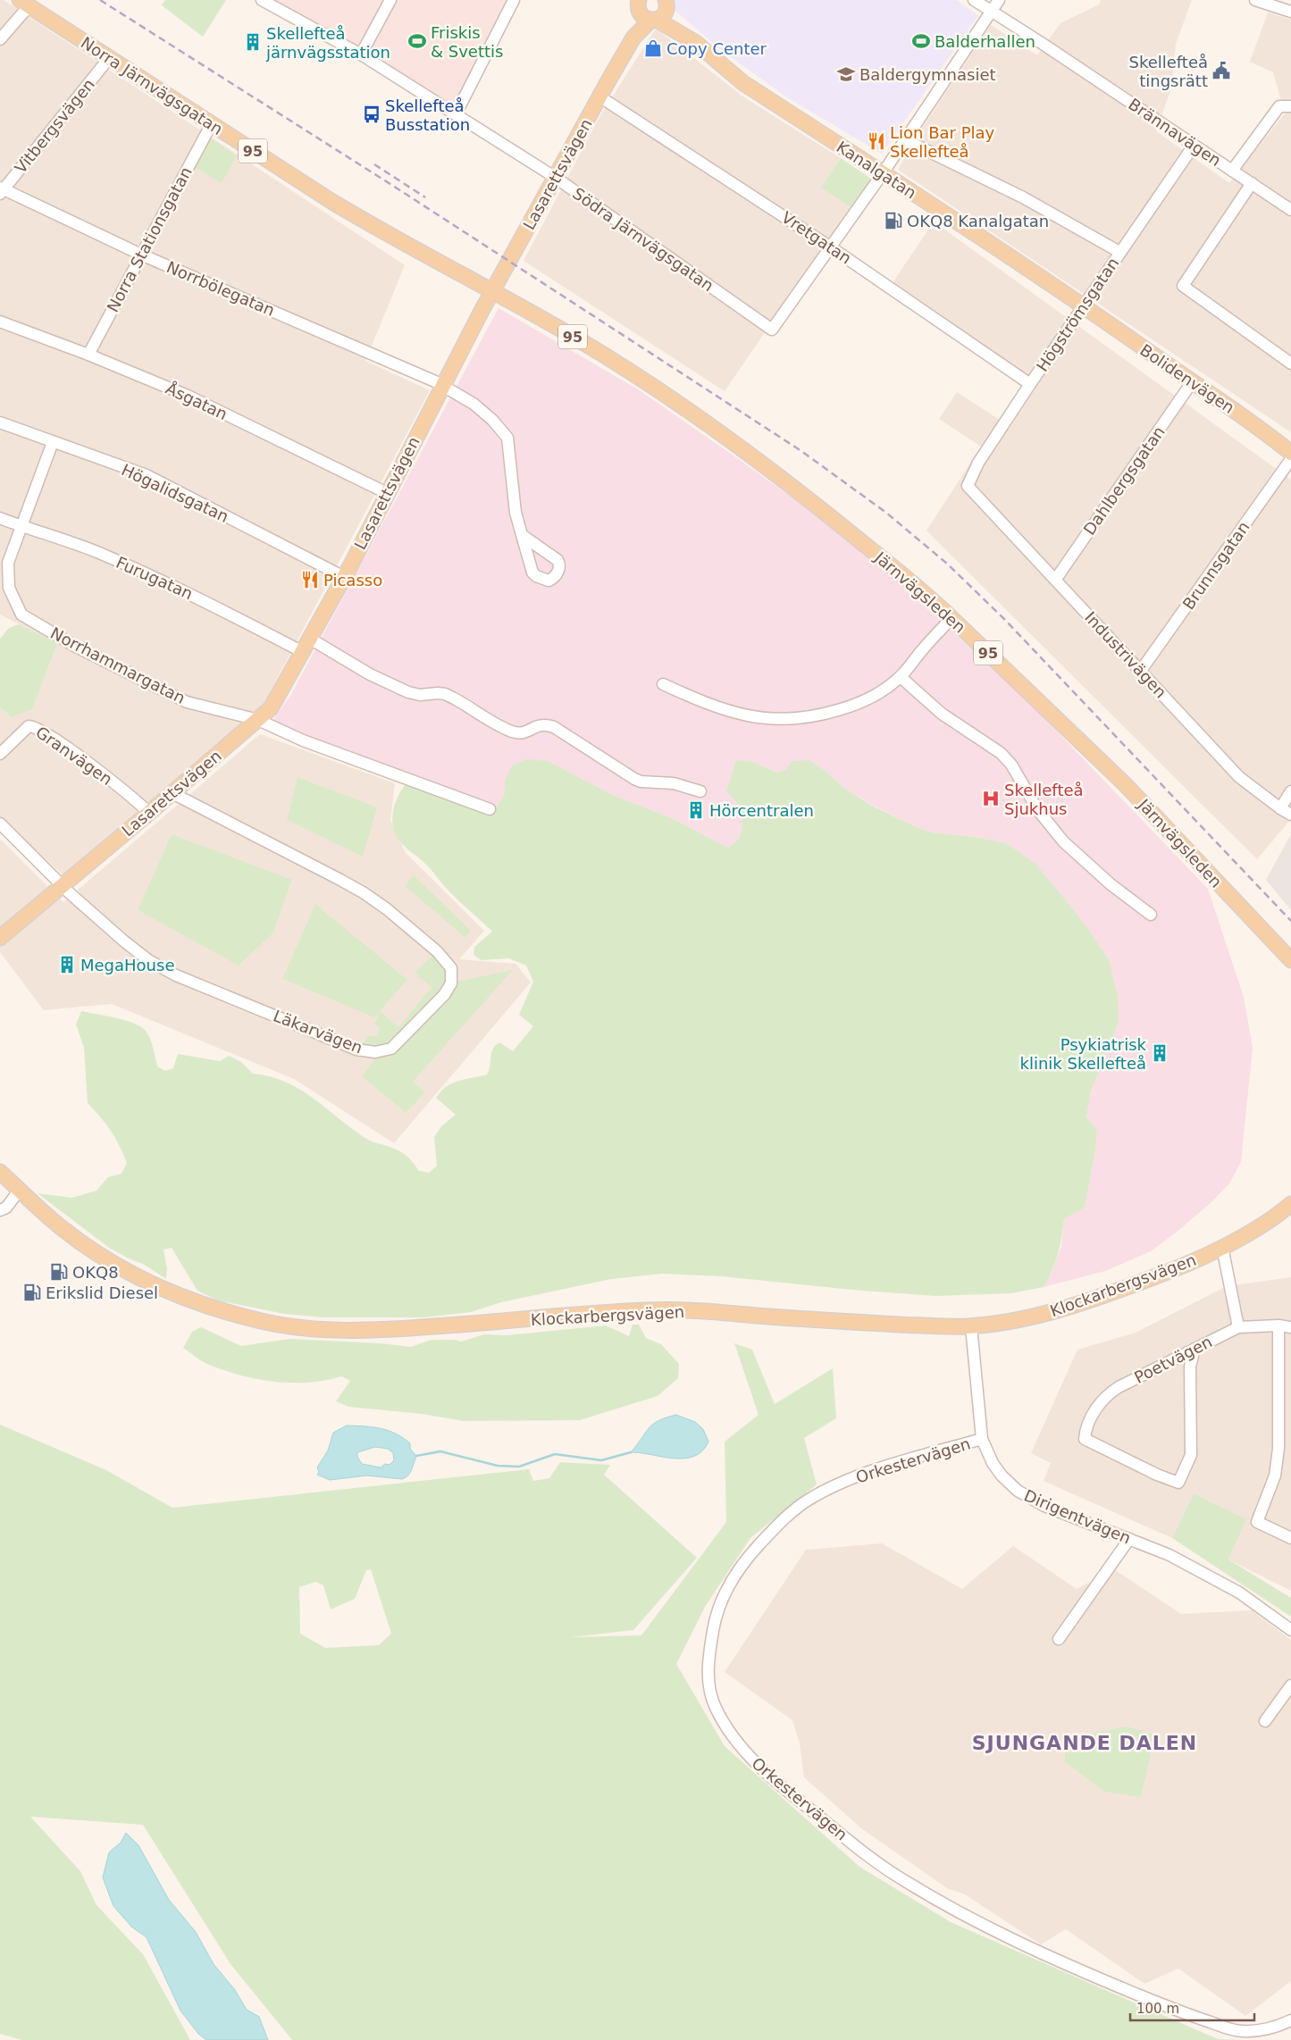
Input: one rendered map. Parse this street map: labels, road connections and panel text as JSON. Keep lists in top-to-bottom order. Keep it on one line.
{"streets":{"main road":["Norra Järnvägsgatan","95","Kanalgatan","Lasarettsvägen","Bolidenvägen","Järnvägsleden","Klockarbergsvägen"],"street":["Vitbergsvägen","Brännavägen","Vretgatan","Norra Stationsgatan","Södra Järnvägsgatan","Norrbölegatan","Högströmsgatan","Åsgatan","Dahlbergsgatan","Högalidsgatan","Brunnsgatan","Furugatan","Industrivägen","Norrhammargatan","Granvägen","Läkarvägen","Poetvägen","Orkestervägen","Dirigentvägen"]},"crossings":[["Norra Järnvägsgatan","Vitbergsvägen"],["Norra Järnvägsgatan","Lasarettsvägen"],["Norra Järnvägsgatan","Norra Stationsgatan"],["Norra Järnvägsgatan","Järnvägsleden"],["Vitbergsvägen","Norrbölegatan"],["Brännavägen","Högströmsgatan"],["Kanalgatan","Lasarettsvägen"],["Kanalgatan","Högströmsgatan"],["Kanalgatan","Bolidenvägen"],["Lasarettsvägen","Vretgatan"],["Lasarettsvägen","Södra Järnvägsgatan"],["Lasarettsvägen","Norrbölegatan"],["Lasarettsvägen","Åsgatan"],["Lasarettsvägen","Högalidsgatan"],["Lasarettsvägen","Furugatan"],["Lasarettsvägen","Järnvägsleden"],["Lasarettsvägen","Norrhammargatan"],["Lasarettsvägen","Granvägen"],["Lasarettsvägen","Läkarvägen"],["Vretgatan","Södra Järnvägsgatan"],["Vretgatan","Högströmsgatan"],["Norra Stationsgatan","Norrbölegatan"],["Norra Stationsgatan","Åsgatan"],["Högströmsgatan","Bolidenvägen"],["Högströmsgatan","Industrivägen"],["Bolidenvägen","Dahlbergsgatan"],["Dahlbergsgatan","Industrivägen"],["Högalidsgatan","Norrhammargatan"],["Brunnsgatan","Industrivägen"],["Furugatan","Norrhammargatan"],["Klockarbergsvägen","Dirigentvägen"],["Orkestervägen","Dirigentvägen"]],"districts":["SJUNGANDE DALEN"],"places":{"sports":["Friskis & Svettis","Balderhallen"],"building":["Skellefteå järnvägsstation","Hörcentralen","MegaHouse","Psykiatrisk klinik Skellefteå"],"shop":["Copy Center"],"public building":["Skellefteå tingsrätt"],"school or university":["Baldergymnasiet"],"bus stop":["Skellefteå Busstation"],"restaurant":["Lion Bar Play Skellefteå","Picasso"],"fuel station":["OKQ8 Kanalgatan","OKQ8","Erikslid Diesel"],"hospital":["Skellefteå Sjukhus"]},"scale_bar":"100 m"}
